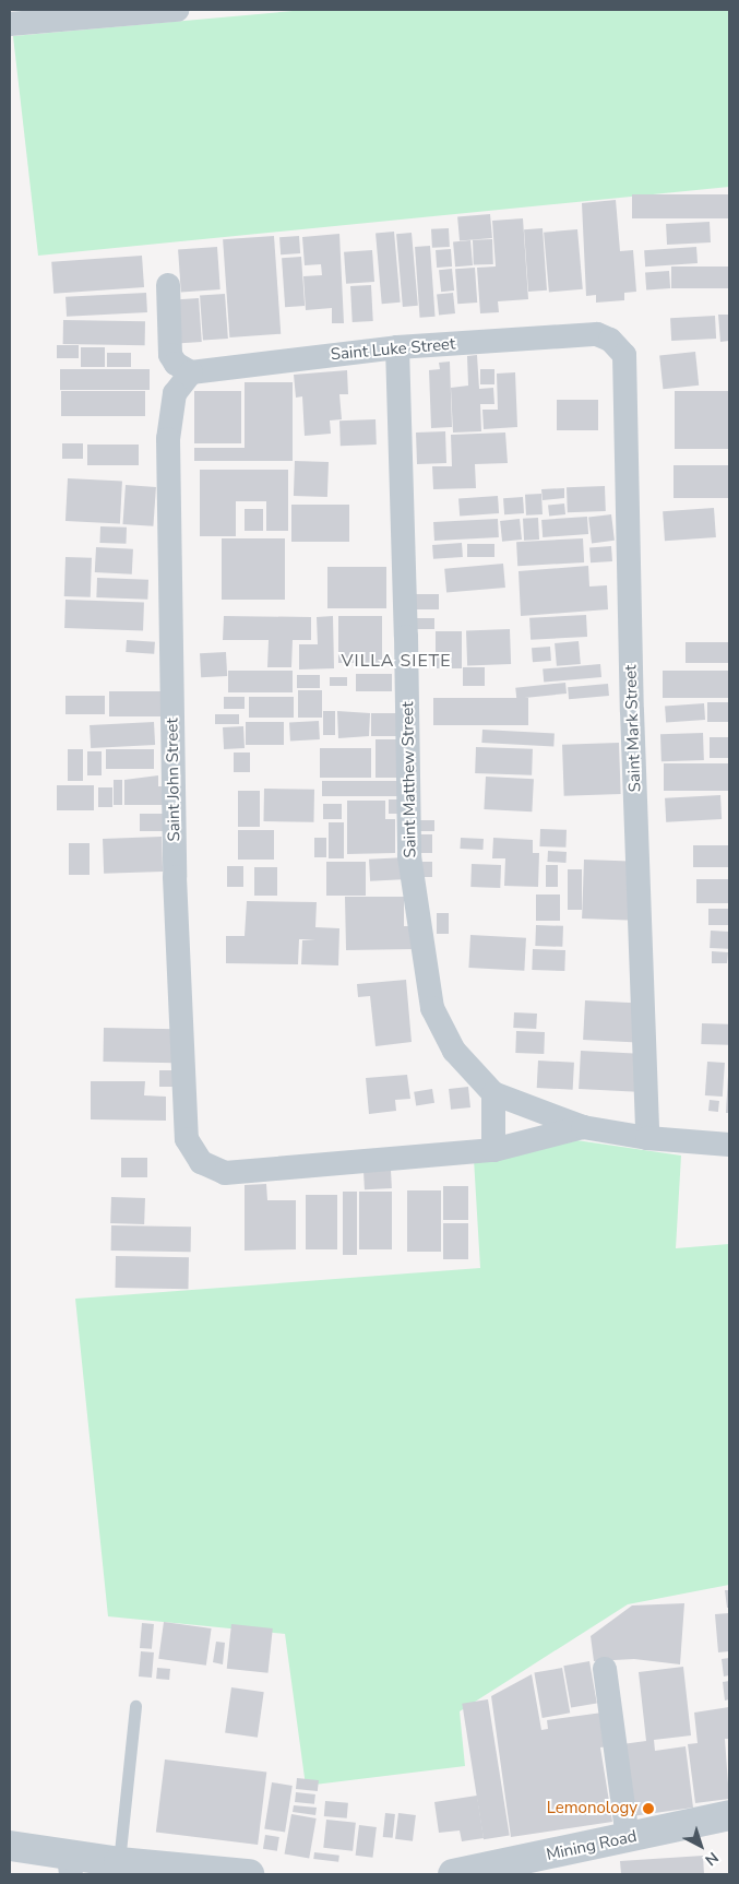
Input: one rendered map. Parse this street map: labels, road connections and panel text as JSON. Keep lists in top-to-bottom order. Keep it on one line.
{"streets":{"street":["Saint Luke Street","Saint Mark Street","Saint John Street","Saint Matthew Street","Mining Road"]},"crossings":[["Saint Luke Street","Saint Mark Street"],["Saint Luke Street","Saint John Street"],["Saint Luke Street","Saint Matthew Street"]],"districts":["VILLA SIETE"],"places":["Lemonology"],"north":"bottom right"}
